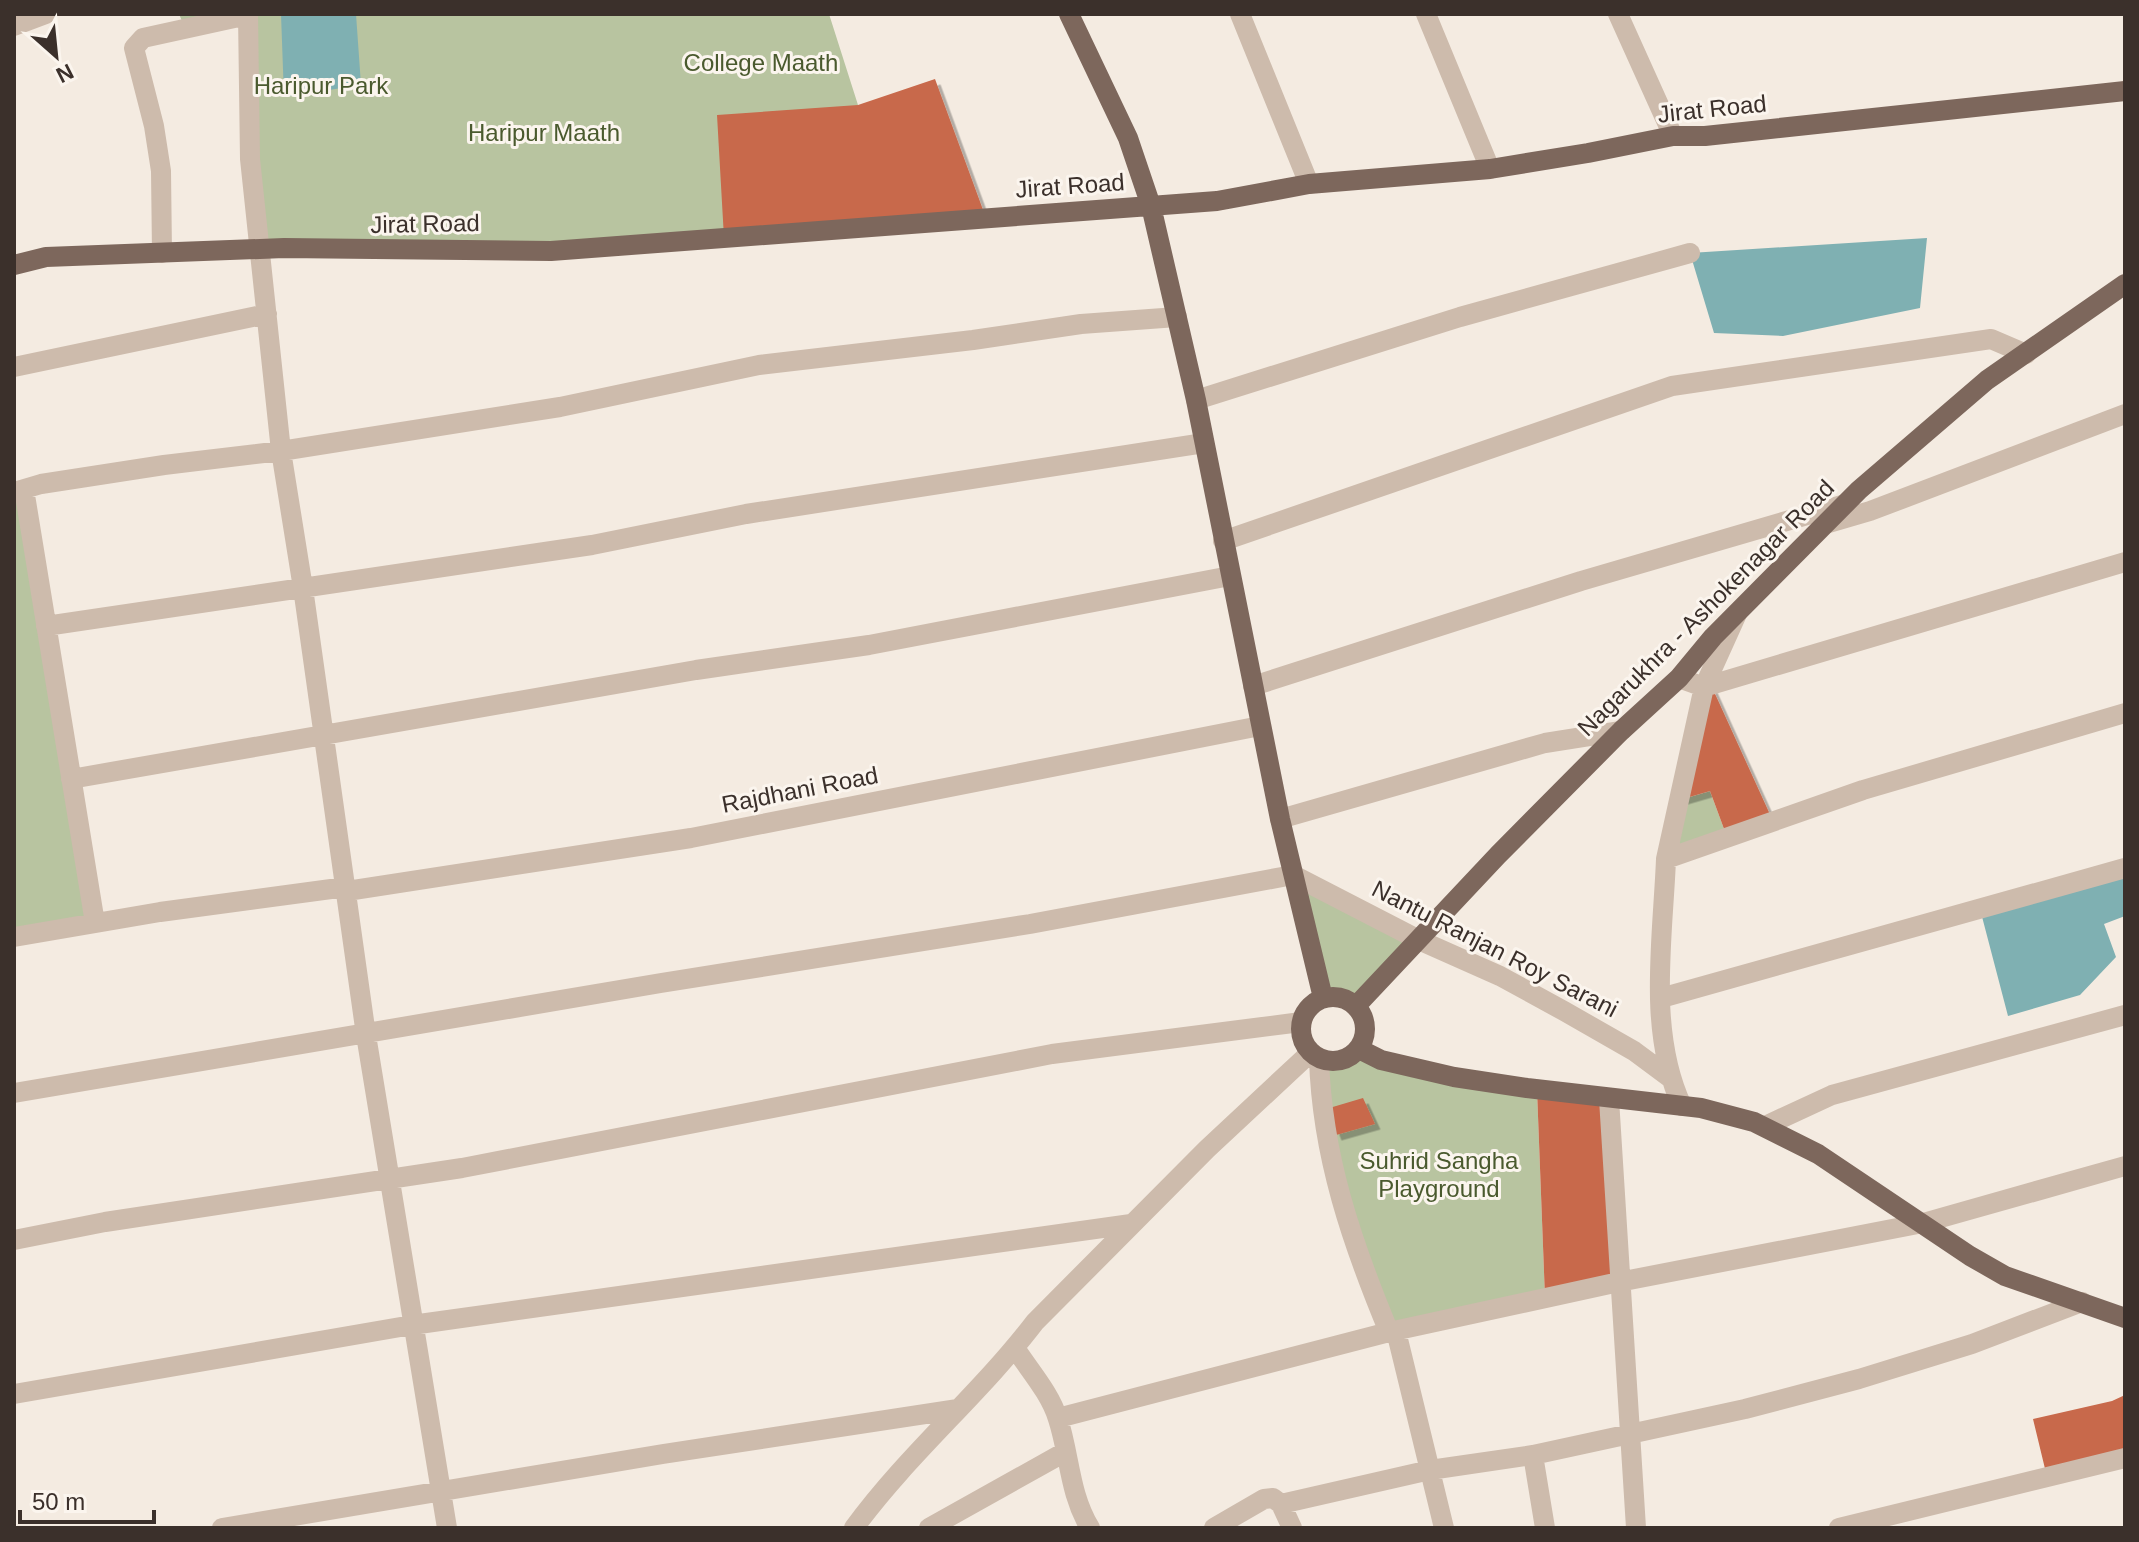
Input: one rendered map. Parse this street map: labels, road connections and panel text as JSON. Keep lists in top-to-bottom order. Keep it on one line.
{"streets":{"main road":["Jirat Road","Nagarukhra - Ashokenagar Road"],"street":["Rajdhani Road","Nantu Ranjan Roy Sarani"]},"crossings":[["Nagarukhra - Ashokenagar Road","Nantu Ranjan Roy Sarani"]],"parks":["College Maath","Haripur Park","Haripur Maath","Suhrid Sangha Playground"],"scale_bar":"50 m","north":"bottom right"}
